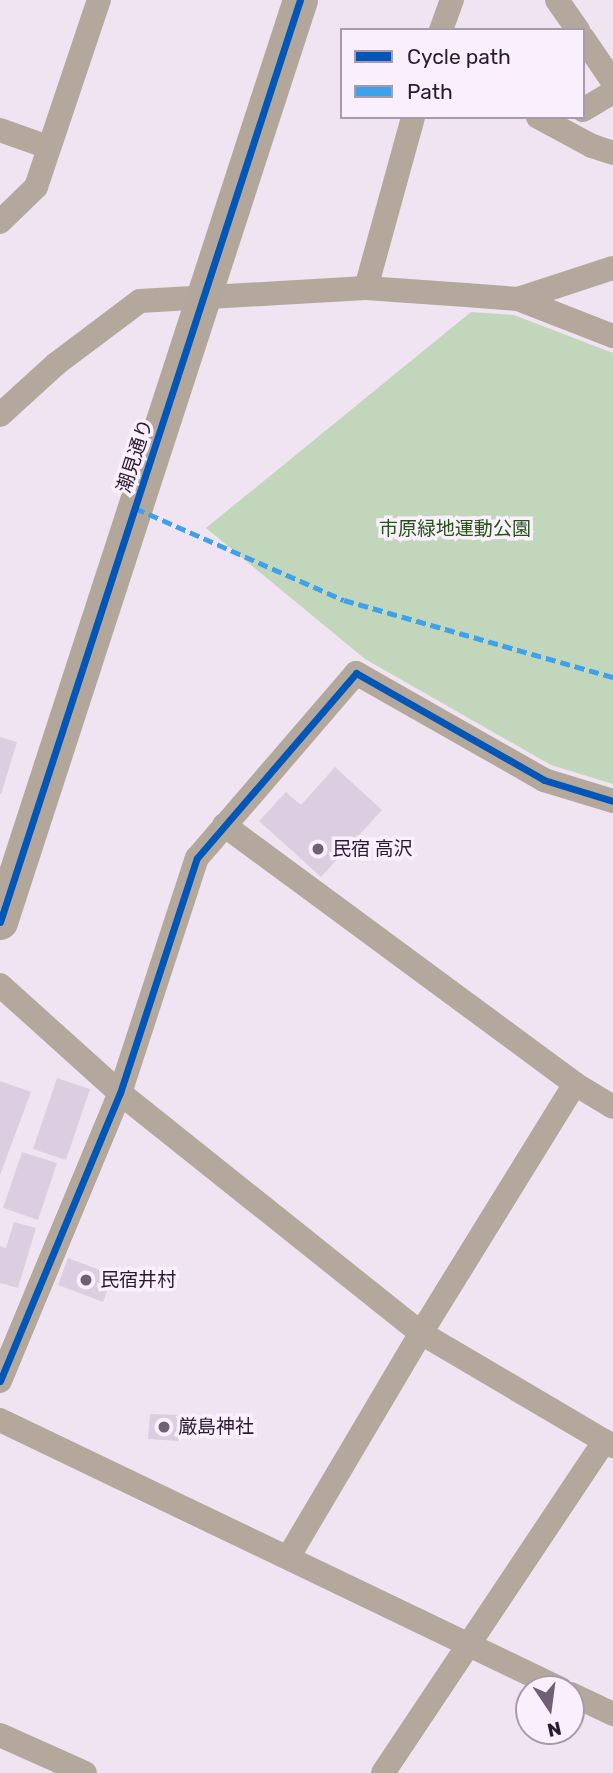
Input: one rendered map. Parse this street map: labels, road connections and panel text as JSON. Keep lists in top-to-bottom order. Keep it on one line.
{"streets":{"street":["潮見通り"]},"parks":["市原緑地運動公園"],"places":["民宿 高沢","民宿井村","厳島神社"],"legend":["Cycle path","Path"],"north":"bottom"}
